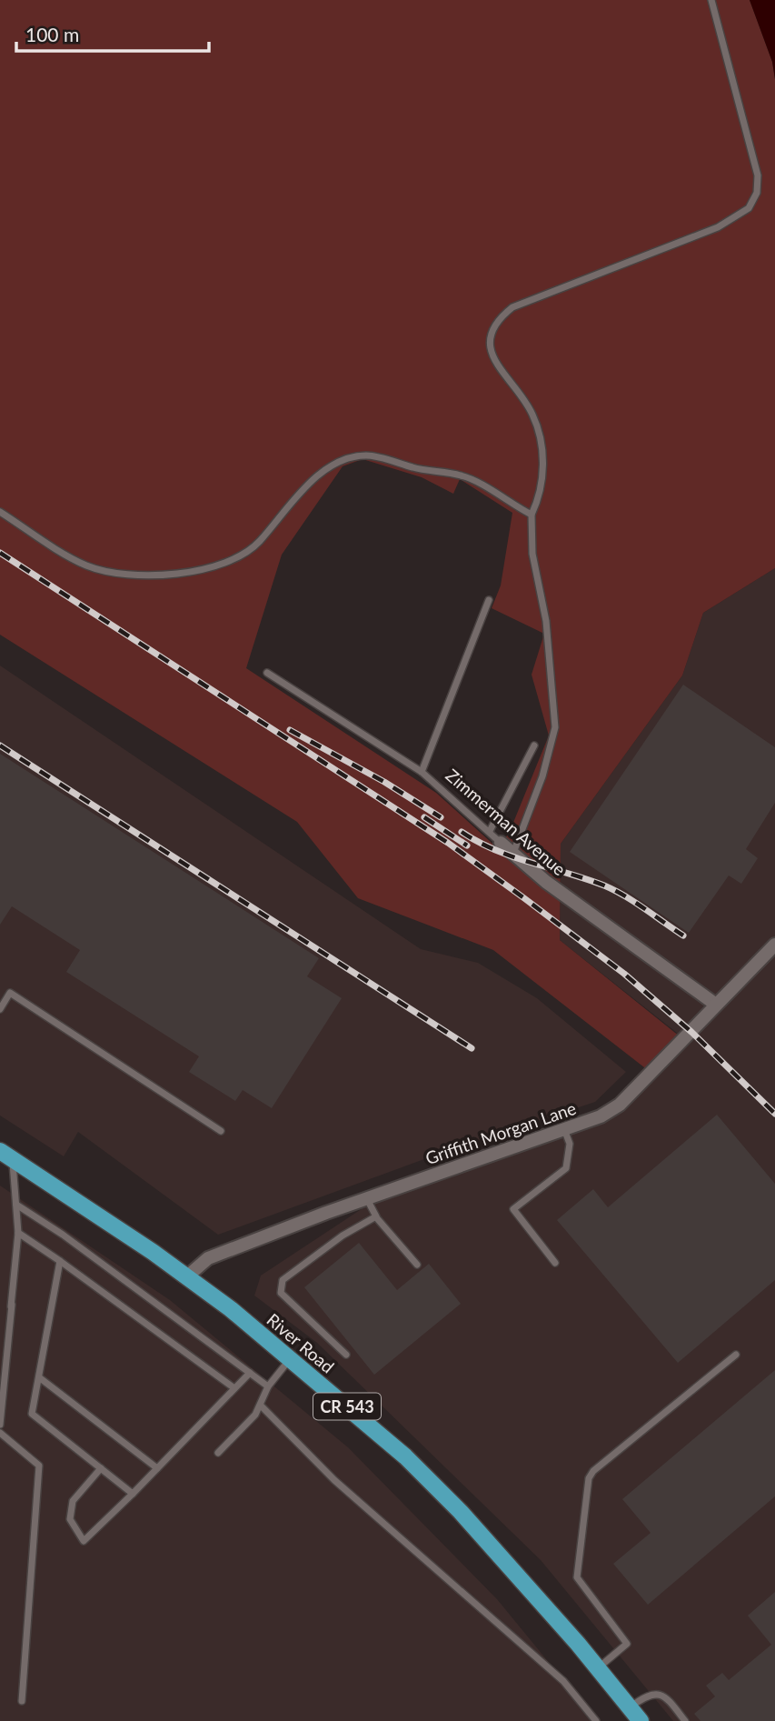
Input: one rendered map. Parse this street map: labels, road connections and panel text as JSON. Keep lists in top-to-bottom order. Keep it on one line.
{"streets":{"main road":["River Road","CR 543"],"street":["Zimmerman Avenue","Griffith Morgan Lane"]},"crossings":[["Zimmerman Avenue","Griffith Morgan Lane"],["Griffith Morgan Lane","River Road"]],"scale_bar":"100 m"}
